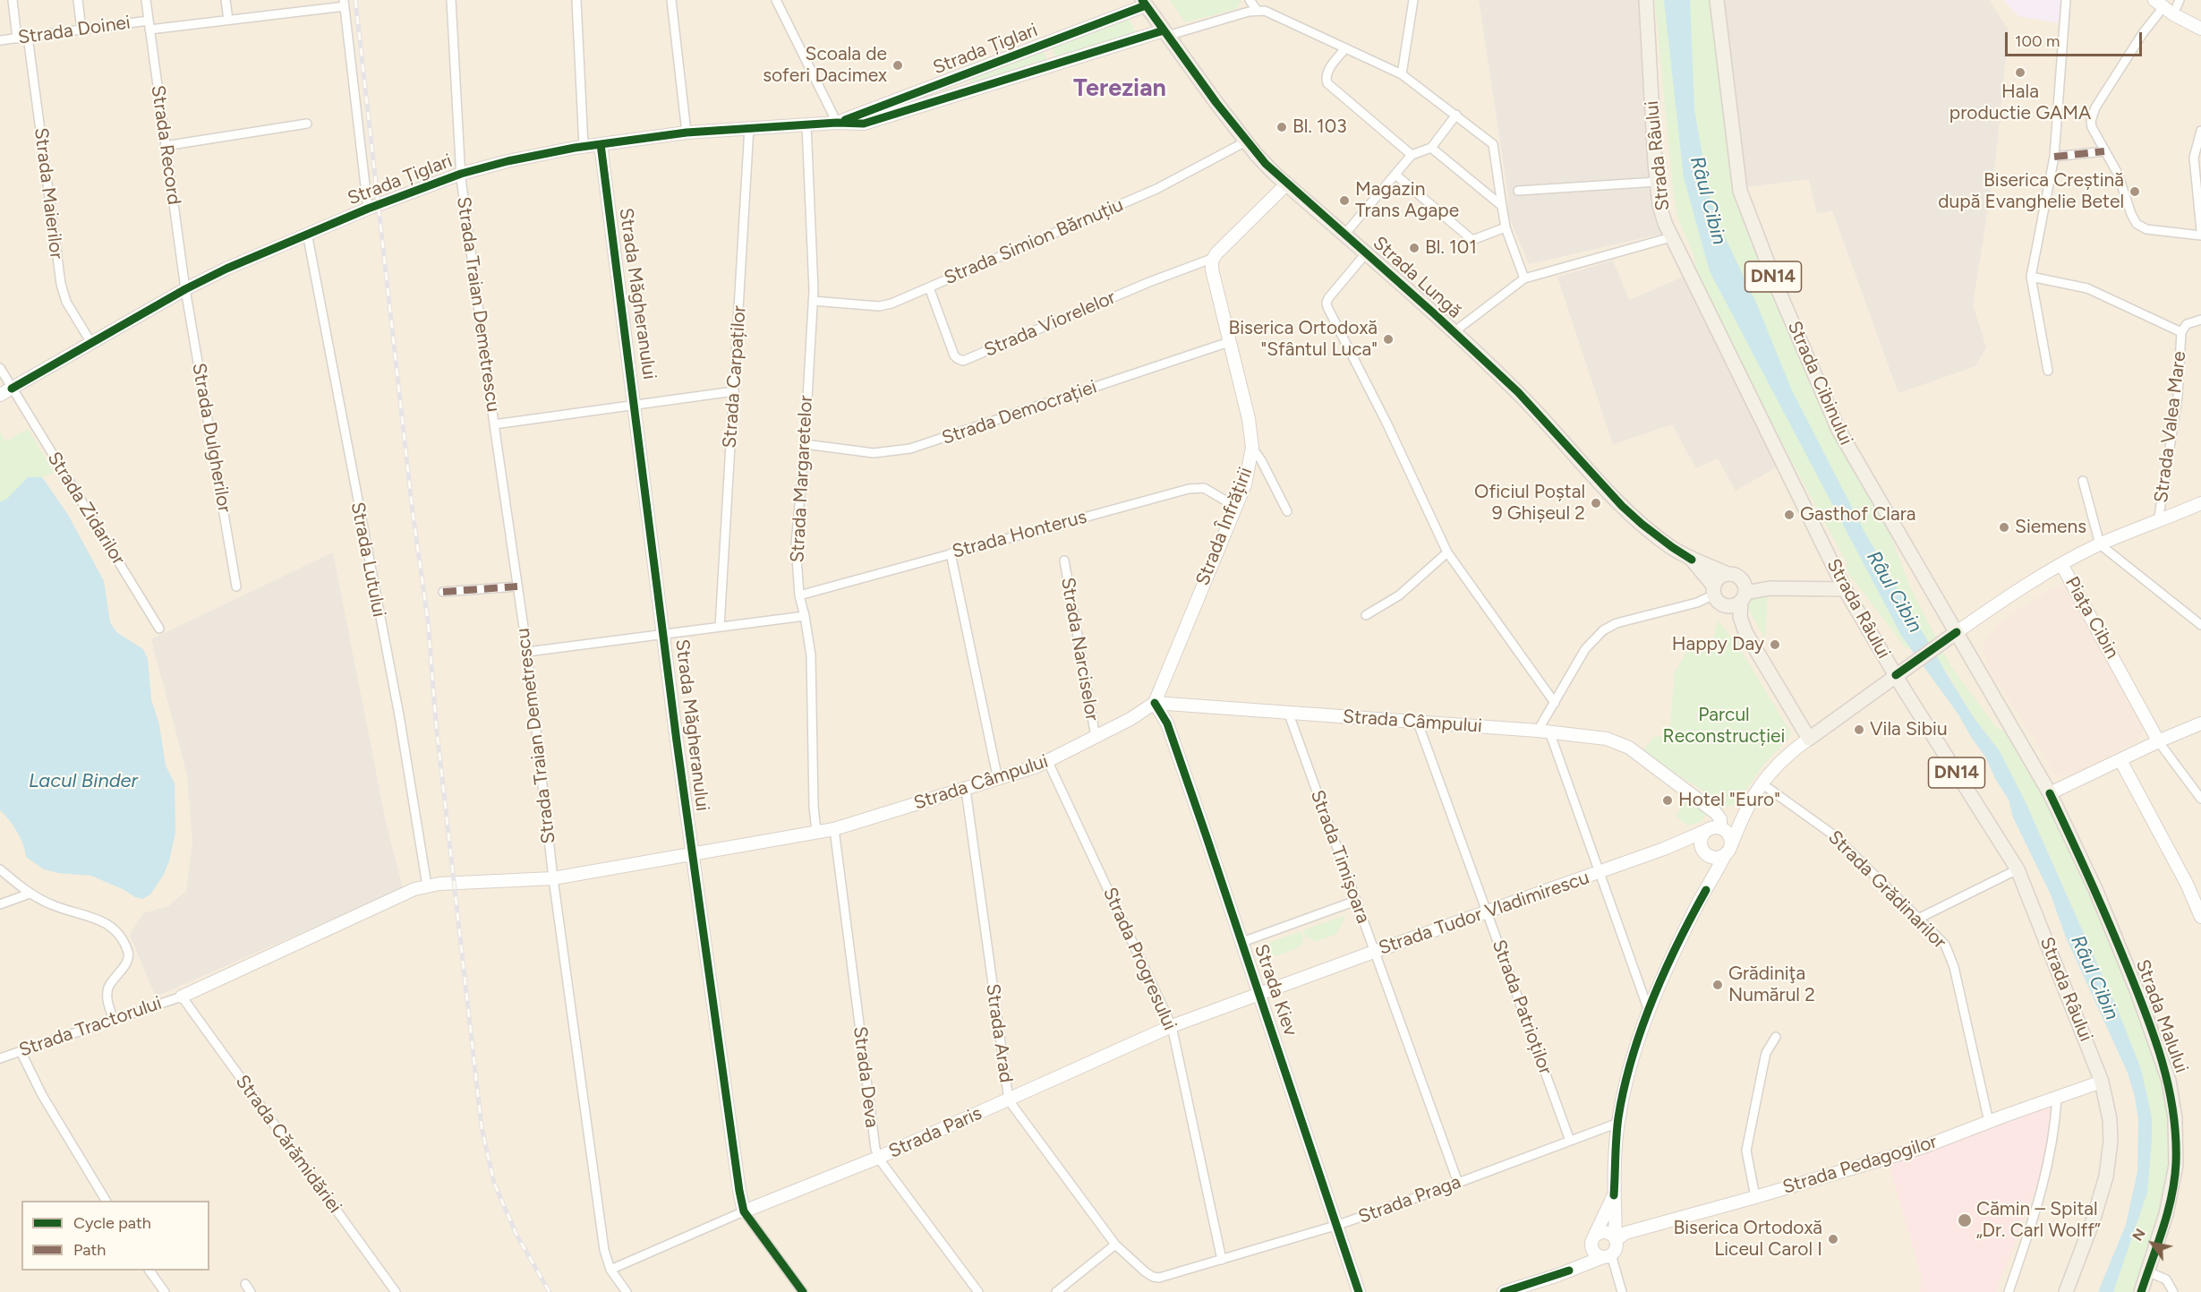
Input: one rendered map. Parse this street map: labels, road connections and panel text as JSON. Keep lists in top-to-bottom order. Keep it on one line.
{"streets":{"main road":["Strada Râului","DN14","Strada Lungă","Strada Cibinului","Piața Cibin","Strada Malului"],"street":["Strada Doinei","Strada Țiglari","Strada Record","Strada Maierilor","Strada Simion Bărnuțiu","Strada Măgheranului","Strada Traian Demetrescu","Strada Viorelelor","Strada Carpaților","Strada Democrației","Strada Valea Mare","Strada Dulgherilor","Strada Margaretelor","Strada Zidarilor","Strada Înfrățirii","Strada Honterus","Strada Lutului","Strada Narciselor","Strada Câmpului","Strada Timișoara","Strada Grădinarilor","Strada Tudor Vladimirescu","Strada Progresului","Strada Kiev","Strada Patrioților","Strada Tractorului","Strada Arad","Strada Deva","Strada Paris","Strada Cărămidăriei","Strada Pedagogilor","Strada Praga"]},"crossings":[["Strada Doinei","Strada Record"],["Strada Doinei","Strada Maierilor"],["Strada Țiglari","Strada Record"],["Strada Țiglari","Strada Maierilor"],["Strada Țiglari","Strada Lungă"],["Strada Țiglari","Strada Măgheranului"],["Strada Țiglari","Strada Traian Demetrescu"],["Strada Țiglari","Strada Carpaților"],["Strada Țiglari","Strada Dulgherilor"],["Strada Țiglari","Strada Margaretelor"],["Strada Țiglari","Strada Zidarilor"],["Strada Țiglari","Strada Lutului"],["Strada Record","Strada Dulgherilor"],["Strada Râului","Strada Lungă"],["Strada Râului","Piața Cibin"],["Strada Râului","Strada Pedagogilor"],["Strada Simion Bărnuțiu","Strada Lungă"],["Strada Simion Bărnuțiu","Strada Viorelelor"],["Strada Simion Bărnuțiu","Strada Margaretelor"],["Strada Măgheranului","Strada Câmpului"],["Strada Măgheranului","Strada Paris"],["Strada Traian Demetrescu","Strada Câmpului"],["Strada Traian Demetrescu","Strada Paris"],["Strada Viorelelor","Strada Înfrățirii"],["Strada Cibinului","Piața Cibin"],["Strada Cibinului","Strada Malului"],["Strada Democrației","Strada Margaretelor"],["Strada Democrației","Strada Înfrățirii"],["Strada Margaretelor","Strada Honterus"],["Strada Margaretelor","Strada Câmpului"],["Strada Înfrățirii","Strada Honterus"],["Strada Înfrățirii","Strada Câmpului"],["Strada Înfrățirii","Strada Kiev"],["Strada Lutului","Strada Câmpului"],["Strada Narciselor","Strada Câmpului"],["Strada Câmpului","Strada Timișoara"],["Strada Câmpului","Strada Tudor Vladimirescu"],["Strada Câmpului","Strada Progresului"],["Strada Câmpului","Strada Kiev"],["Strada Câmpului","Strada Patrioților"],["Strada Câmpului","Strada Tractorului"],["Strada Câmpului","Strada Arad"],["Strada Câmpului","Strada Deva"],["Strada Câmpului","Strada Cărămidăriei"],["Strada Timișoara","Strada Tudor Vladimirescu"],["Strada Timișoara","Strada Praga"],["Strada Grădinarilor","Strada Pedagogilor"],["Strada Tudor Vladimirescu","Strada Kiev"],["Strada Tudor Vladimirescu","Strada Patrioților"],["Strada Tudor Vladimirescu","Strada Paris"],["Strada Progresului","Strada Paris"],["Strada Progresului","Strada Praga"],["Strada Kiev","Strada Paris"],["Strada Kiev","Strada Praga"],["Strada Patrioților","Strada Praga"],["Strada Tractorului","Strada Cărămidăriei"],["Strada Arad","Strada Paris"],["Strada Arad","Strada Praga"],["Strada Deva","Strada Paris"]],"districts":["Terezian"],"water":["Râul Cibin","Lacul Binder"],"parks":["Parcul Reconstrucției"],"places":["Scoala de soferi Dacimex","Hala productie GAMA","Bl. 103","Biserica Creștină după Evanghelie Betel","Magazin Trans Agape","Bl. 101","Biserica Ortodoxă \"Sfântul Luca\"","Oficiul Poștal 9 Ghișeul 2","Gasthof Clara","Siemens","Happy Day","Vila Sibiu","Hotel \"Euro\"","Grădiniţa Numărul 2","Cămin – Spital „Dr. Carl Wolff”","Biserica Ortodoxă Liceul Carol I"],"legend":["Cycle path","Path"],"scale_bar":"100 m","north":"top left"}
